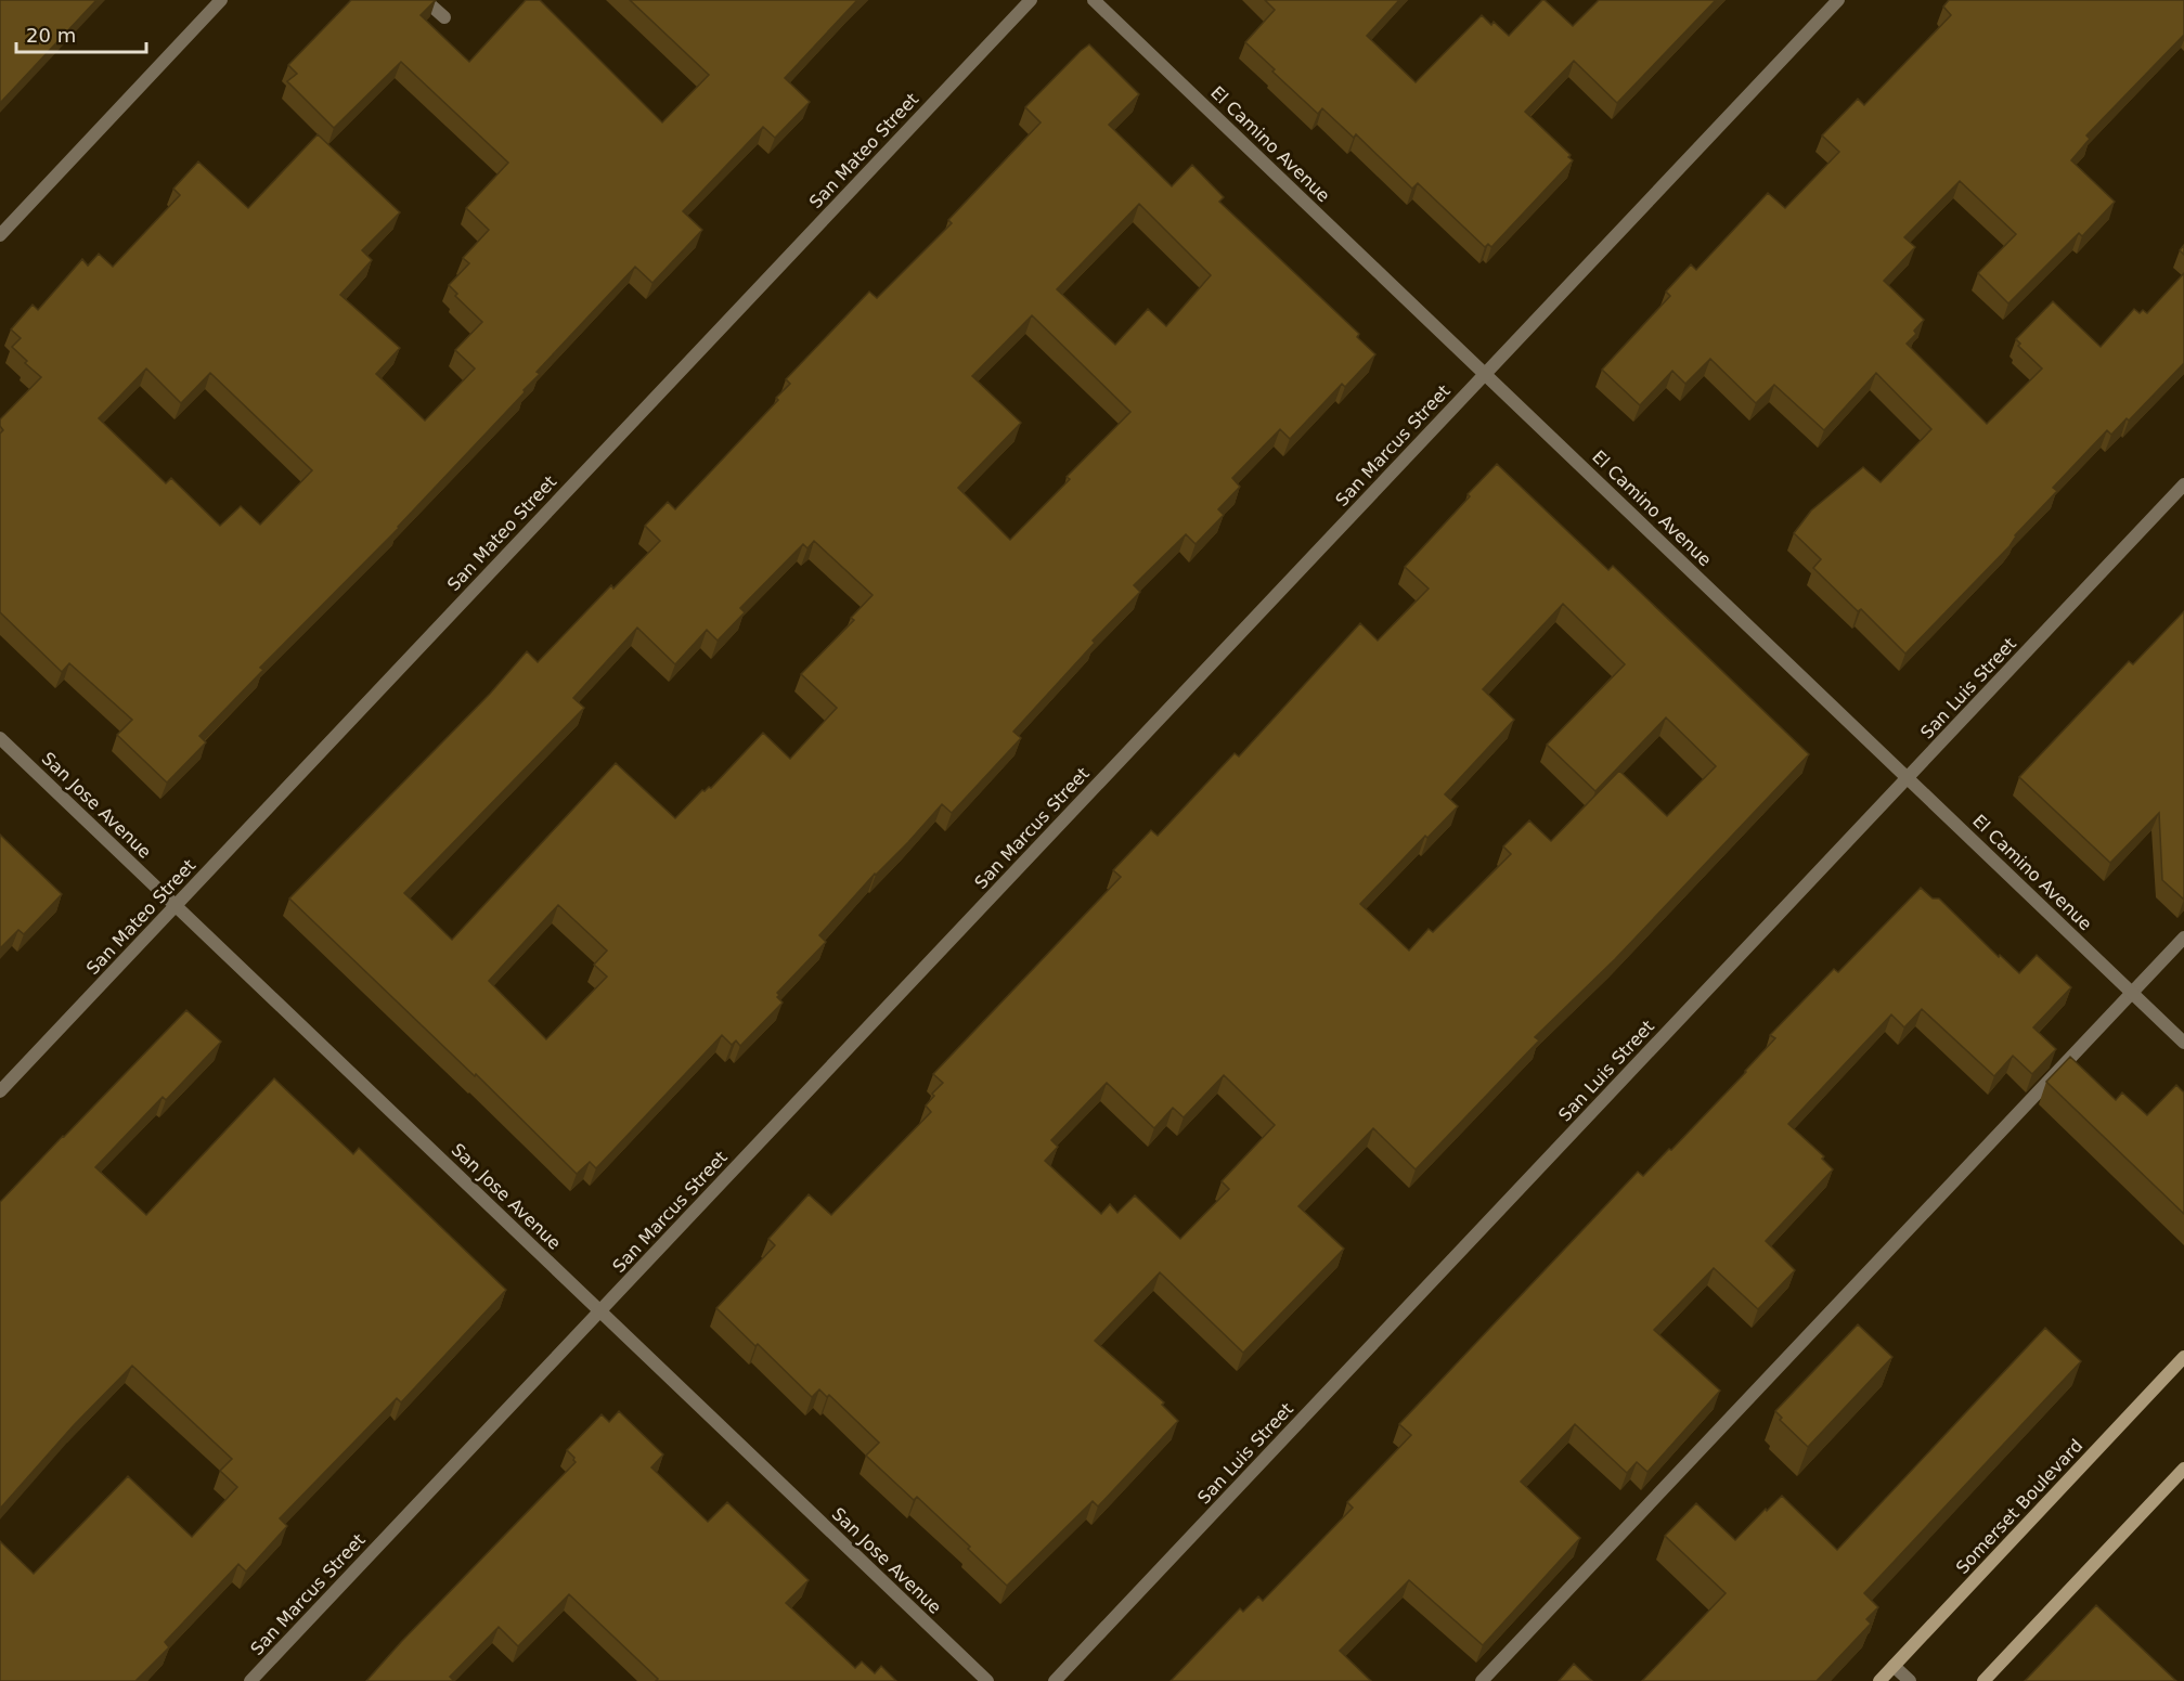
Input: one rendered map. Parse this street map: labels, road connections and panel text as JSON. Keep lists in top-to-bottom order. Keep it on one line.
{"streets":{"main road":["Somerset Boulevard"],"street":["El Camino Avenue","San Mateo Street","San Marcus Street","San Luis Street","San Jose Avenue"]},"crossings":[["El Camino Avenue","San Marcus Street"],["El Camino Avenue","San Luis Street"],["San Mateo Street","San Jose Avenue"],["San Marcus Street","San Jose Avenue"]],"scale_bar":"20 m"}
